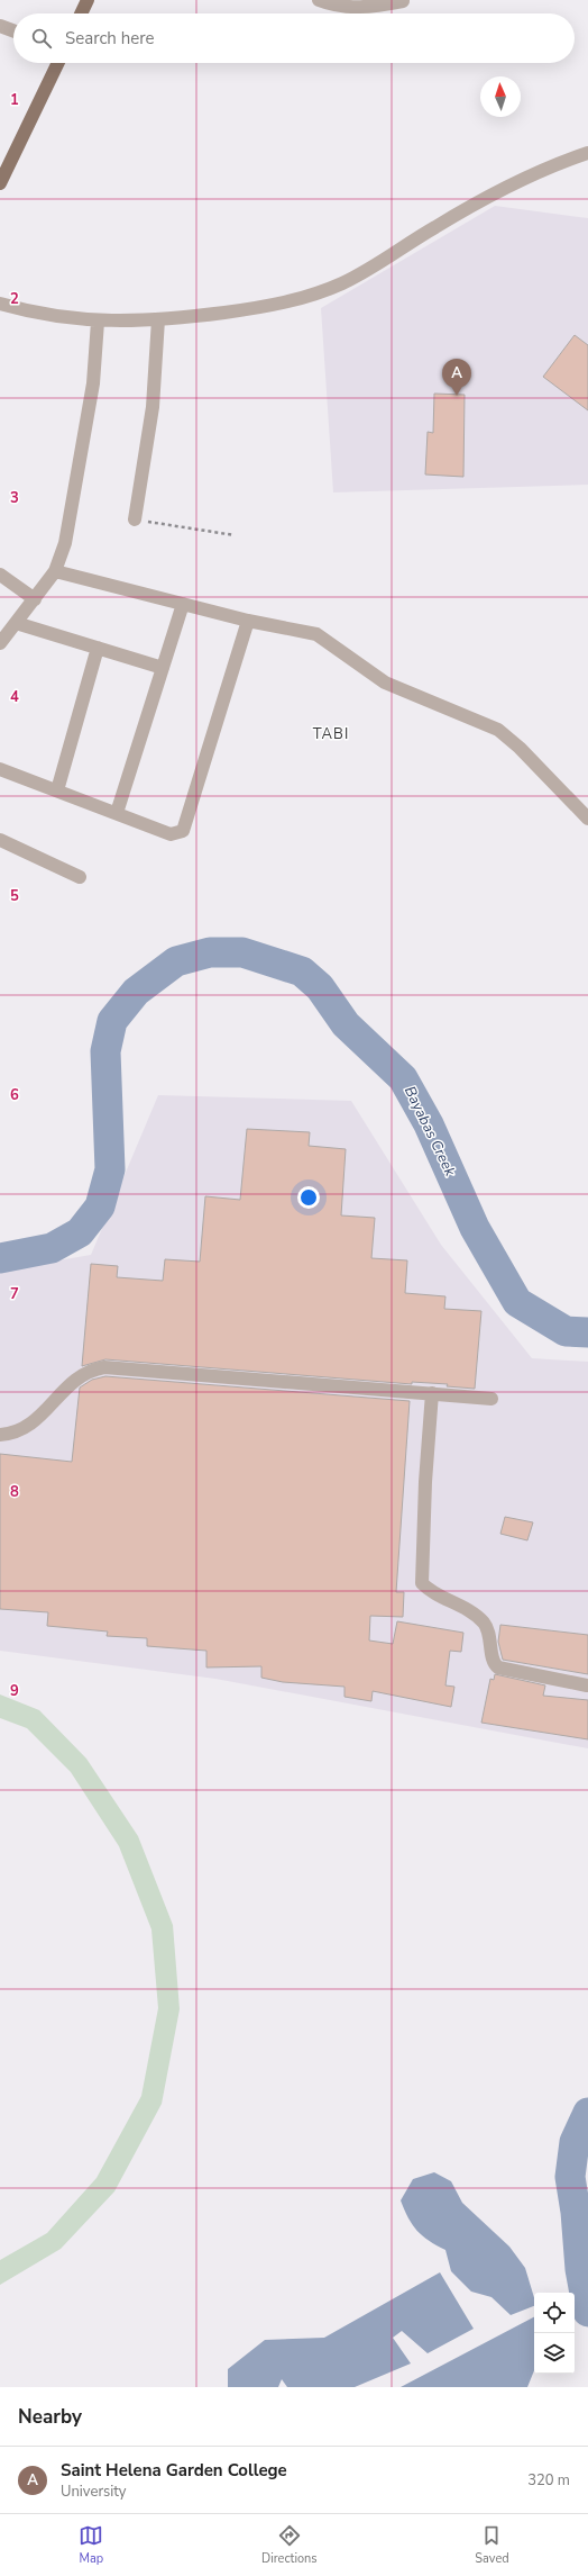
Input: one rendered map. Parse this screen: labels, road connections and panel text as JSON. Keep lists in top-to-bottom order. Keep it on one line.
{"districts":["TABI"],"water":["Bayabas Creek"],"north":"top","page":{"search":"Search here","pins":"A","heading":"Nearby","list":[{"mark":"A","name":"Saint Helena Garden College","note":"University","value":"320 m"}],"nav":["Map","Directions","Saved"]},"grid":{"rows":["1","2","3","4","5","6","7","8","9"]}}
